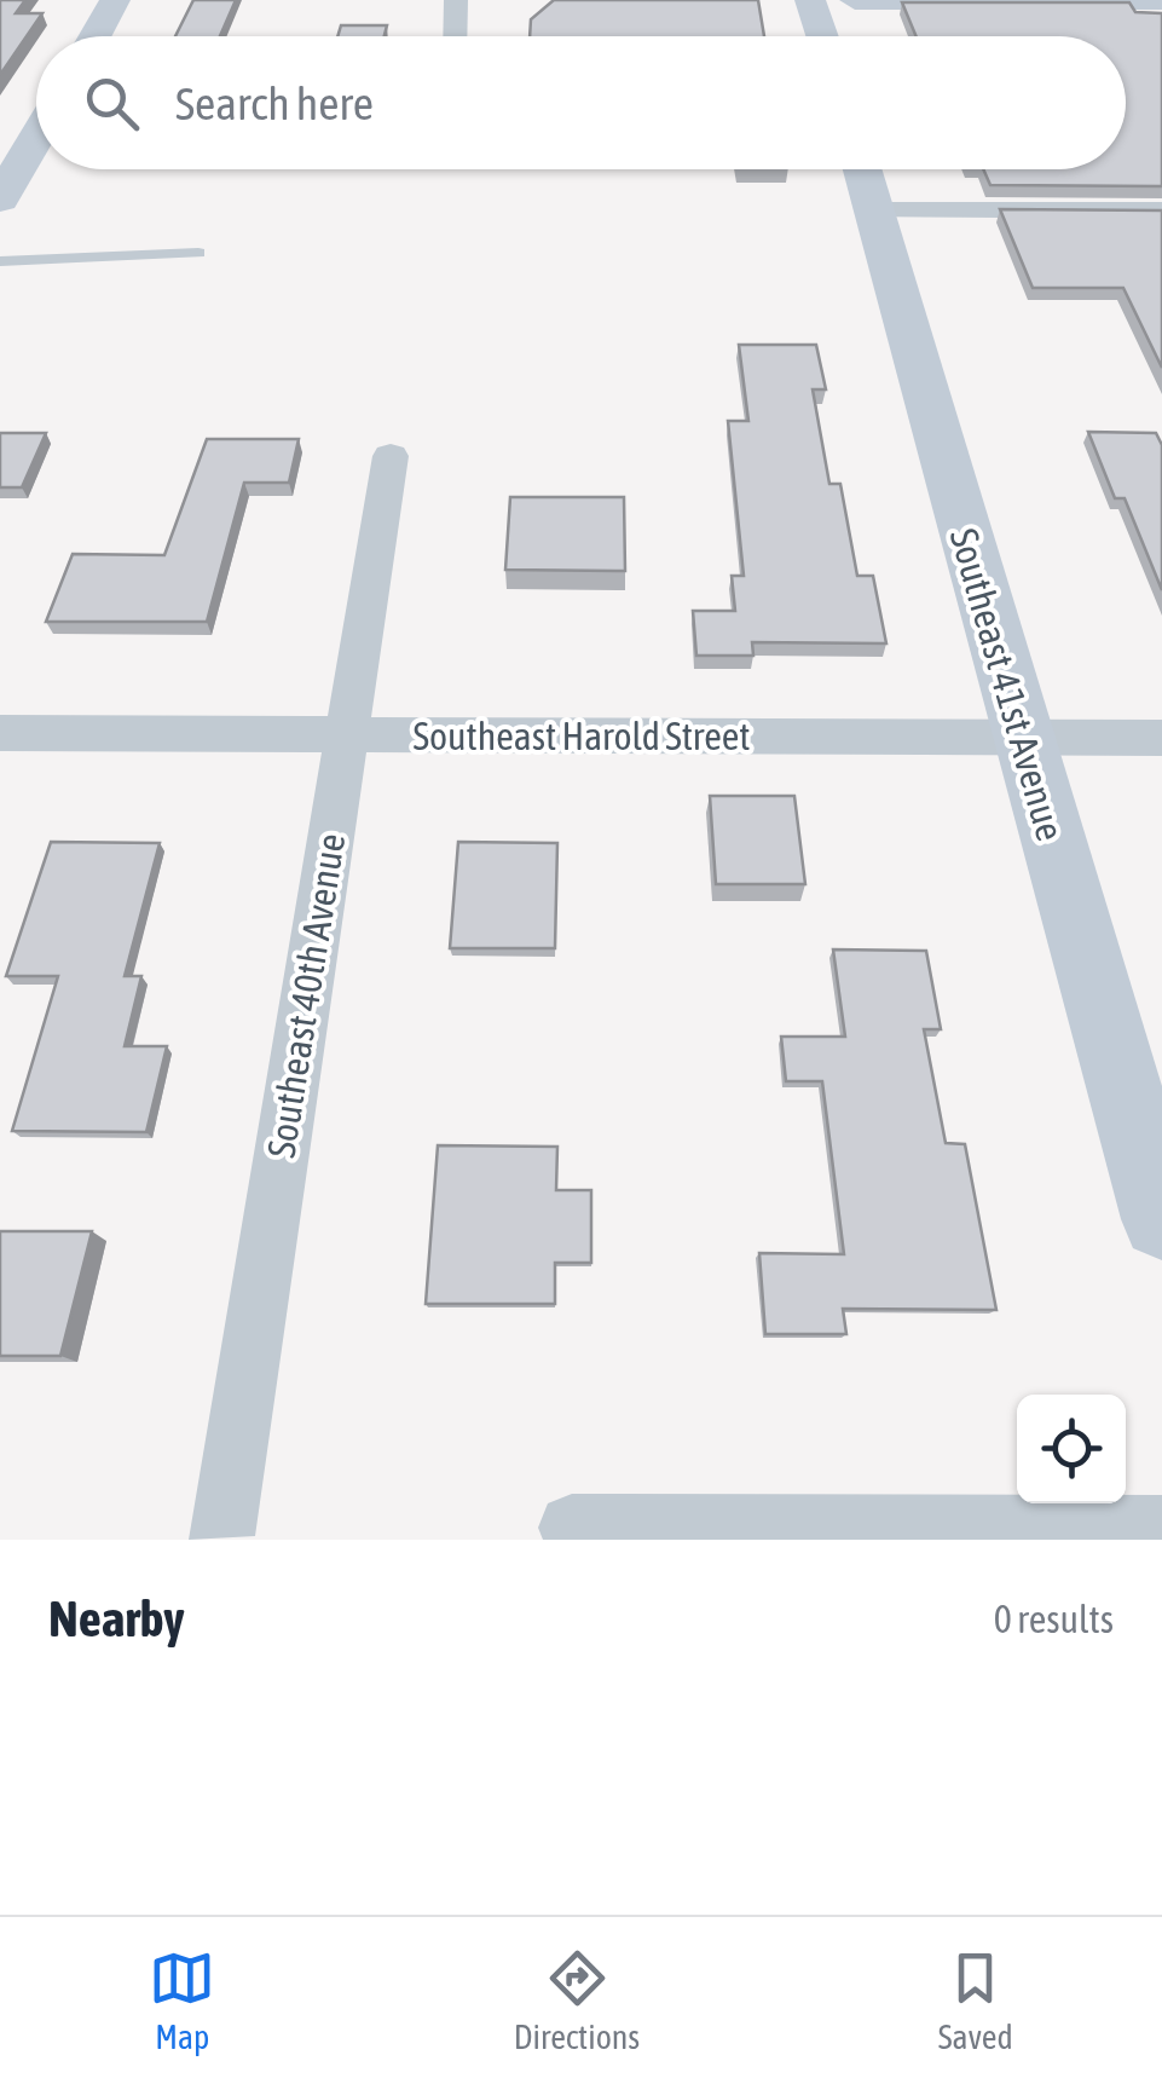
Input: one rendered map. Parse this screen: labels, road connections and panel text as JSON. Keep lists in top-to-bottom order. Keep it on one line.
{"streets":{"street":["Southeast 41st Avenue","Southeast Harold Street","Southeast 40th Avenue"]},"crossings":[["Southeast 41st Avenue","Southeast Harold Street"],["Southeast Harold Street","Southeast 40th Avenue"]],"page":{"search":"Search here","heading":["Nearby","0 results"],"nav":["Map","Directions","Saved"]}}
